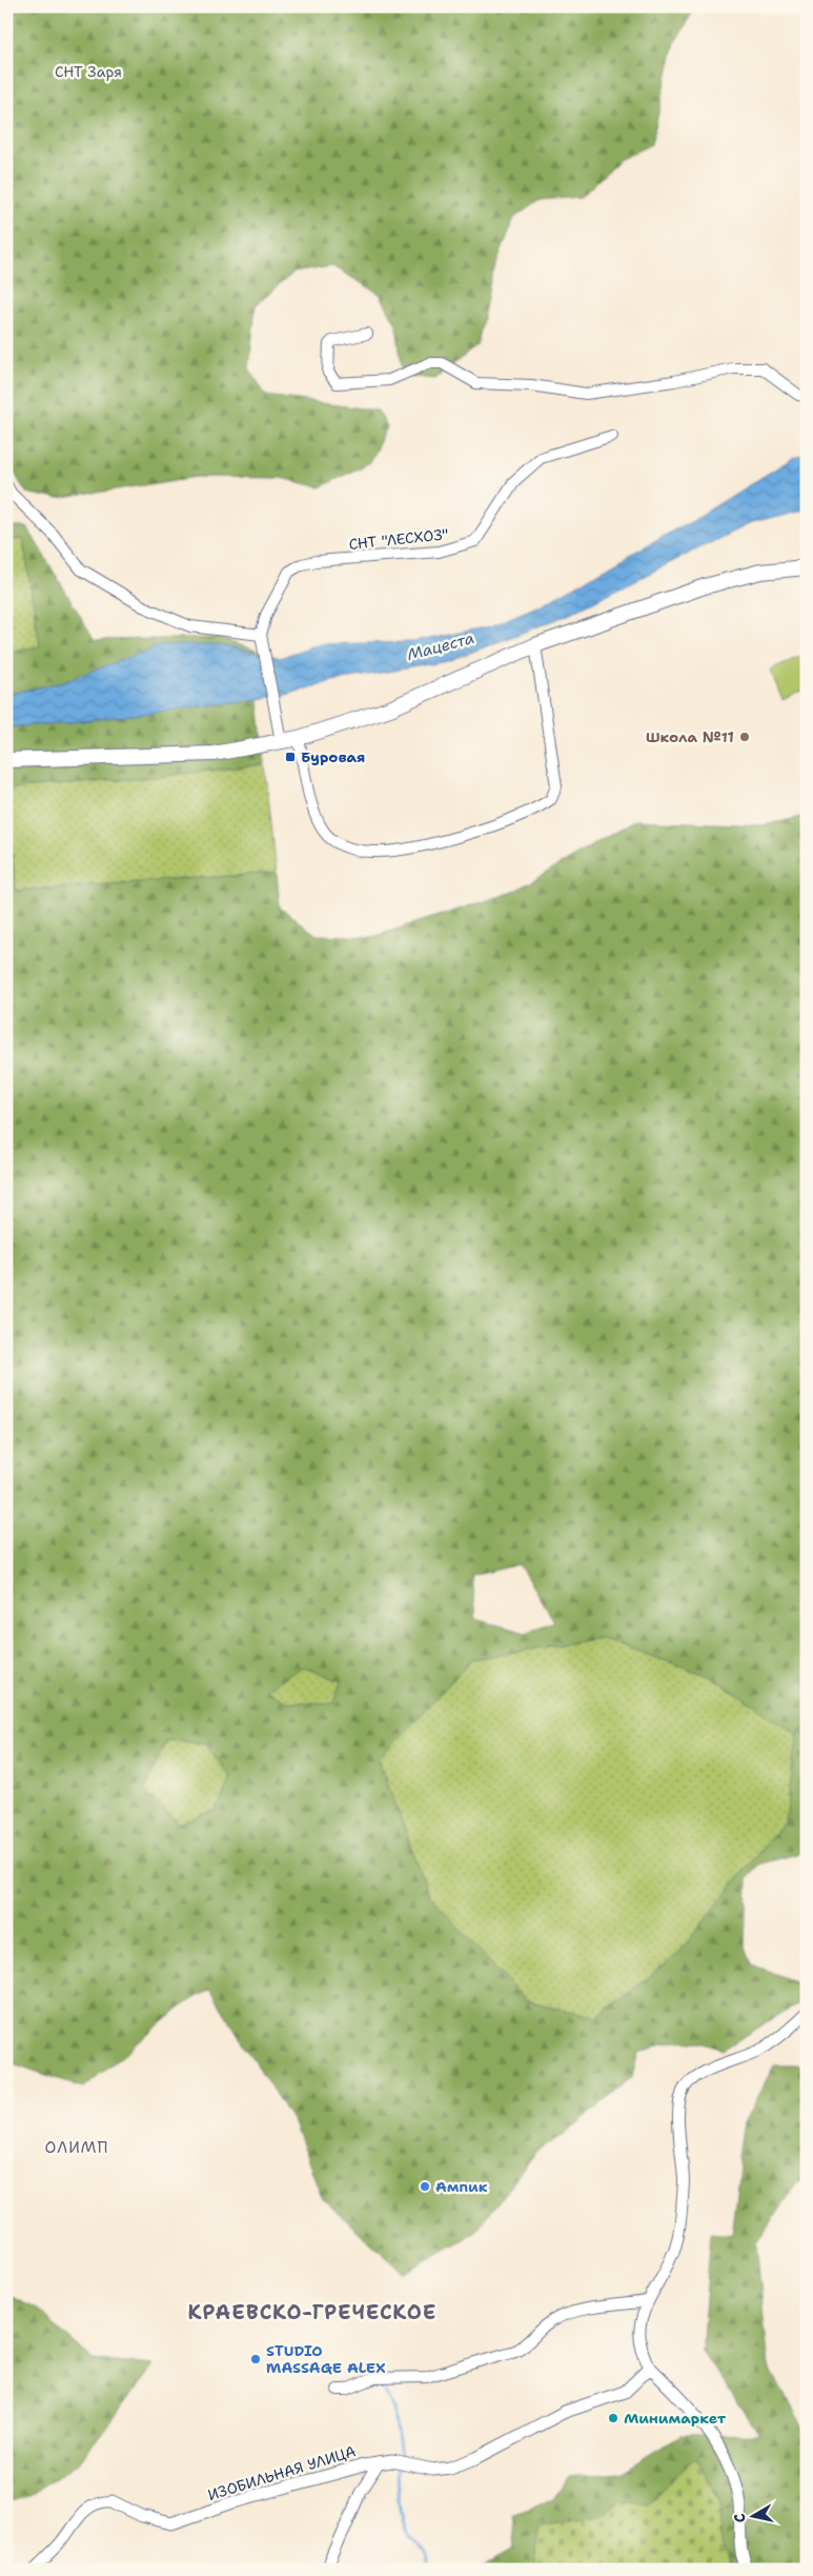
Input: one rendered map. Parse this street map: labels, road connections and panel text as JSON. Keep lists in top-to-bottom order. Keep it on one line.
{"streets":{"street":["СНТ \"ЛЕСХОЗ\"","ИЗОБИЛЬНАЯ УЛИЦА"]},"districts":["ОЛИМП","КРАЕВСКО-ГРЕЧЕСКОЕ"],"water":["Мацеста"],"parks":["СНТ Заря"],"places":{"other":["Школа №11","Ампик","STUDIO MASSAGE ALEX","Минимаркет"],"transit":["Буровая"]},"north":"left"}
